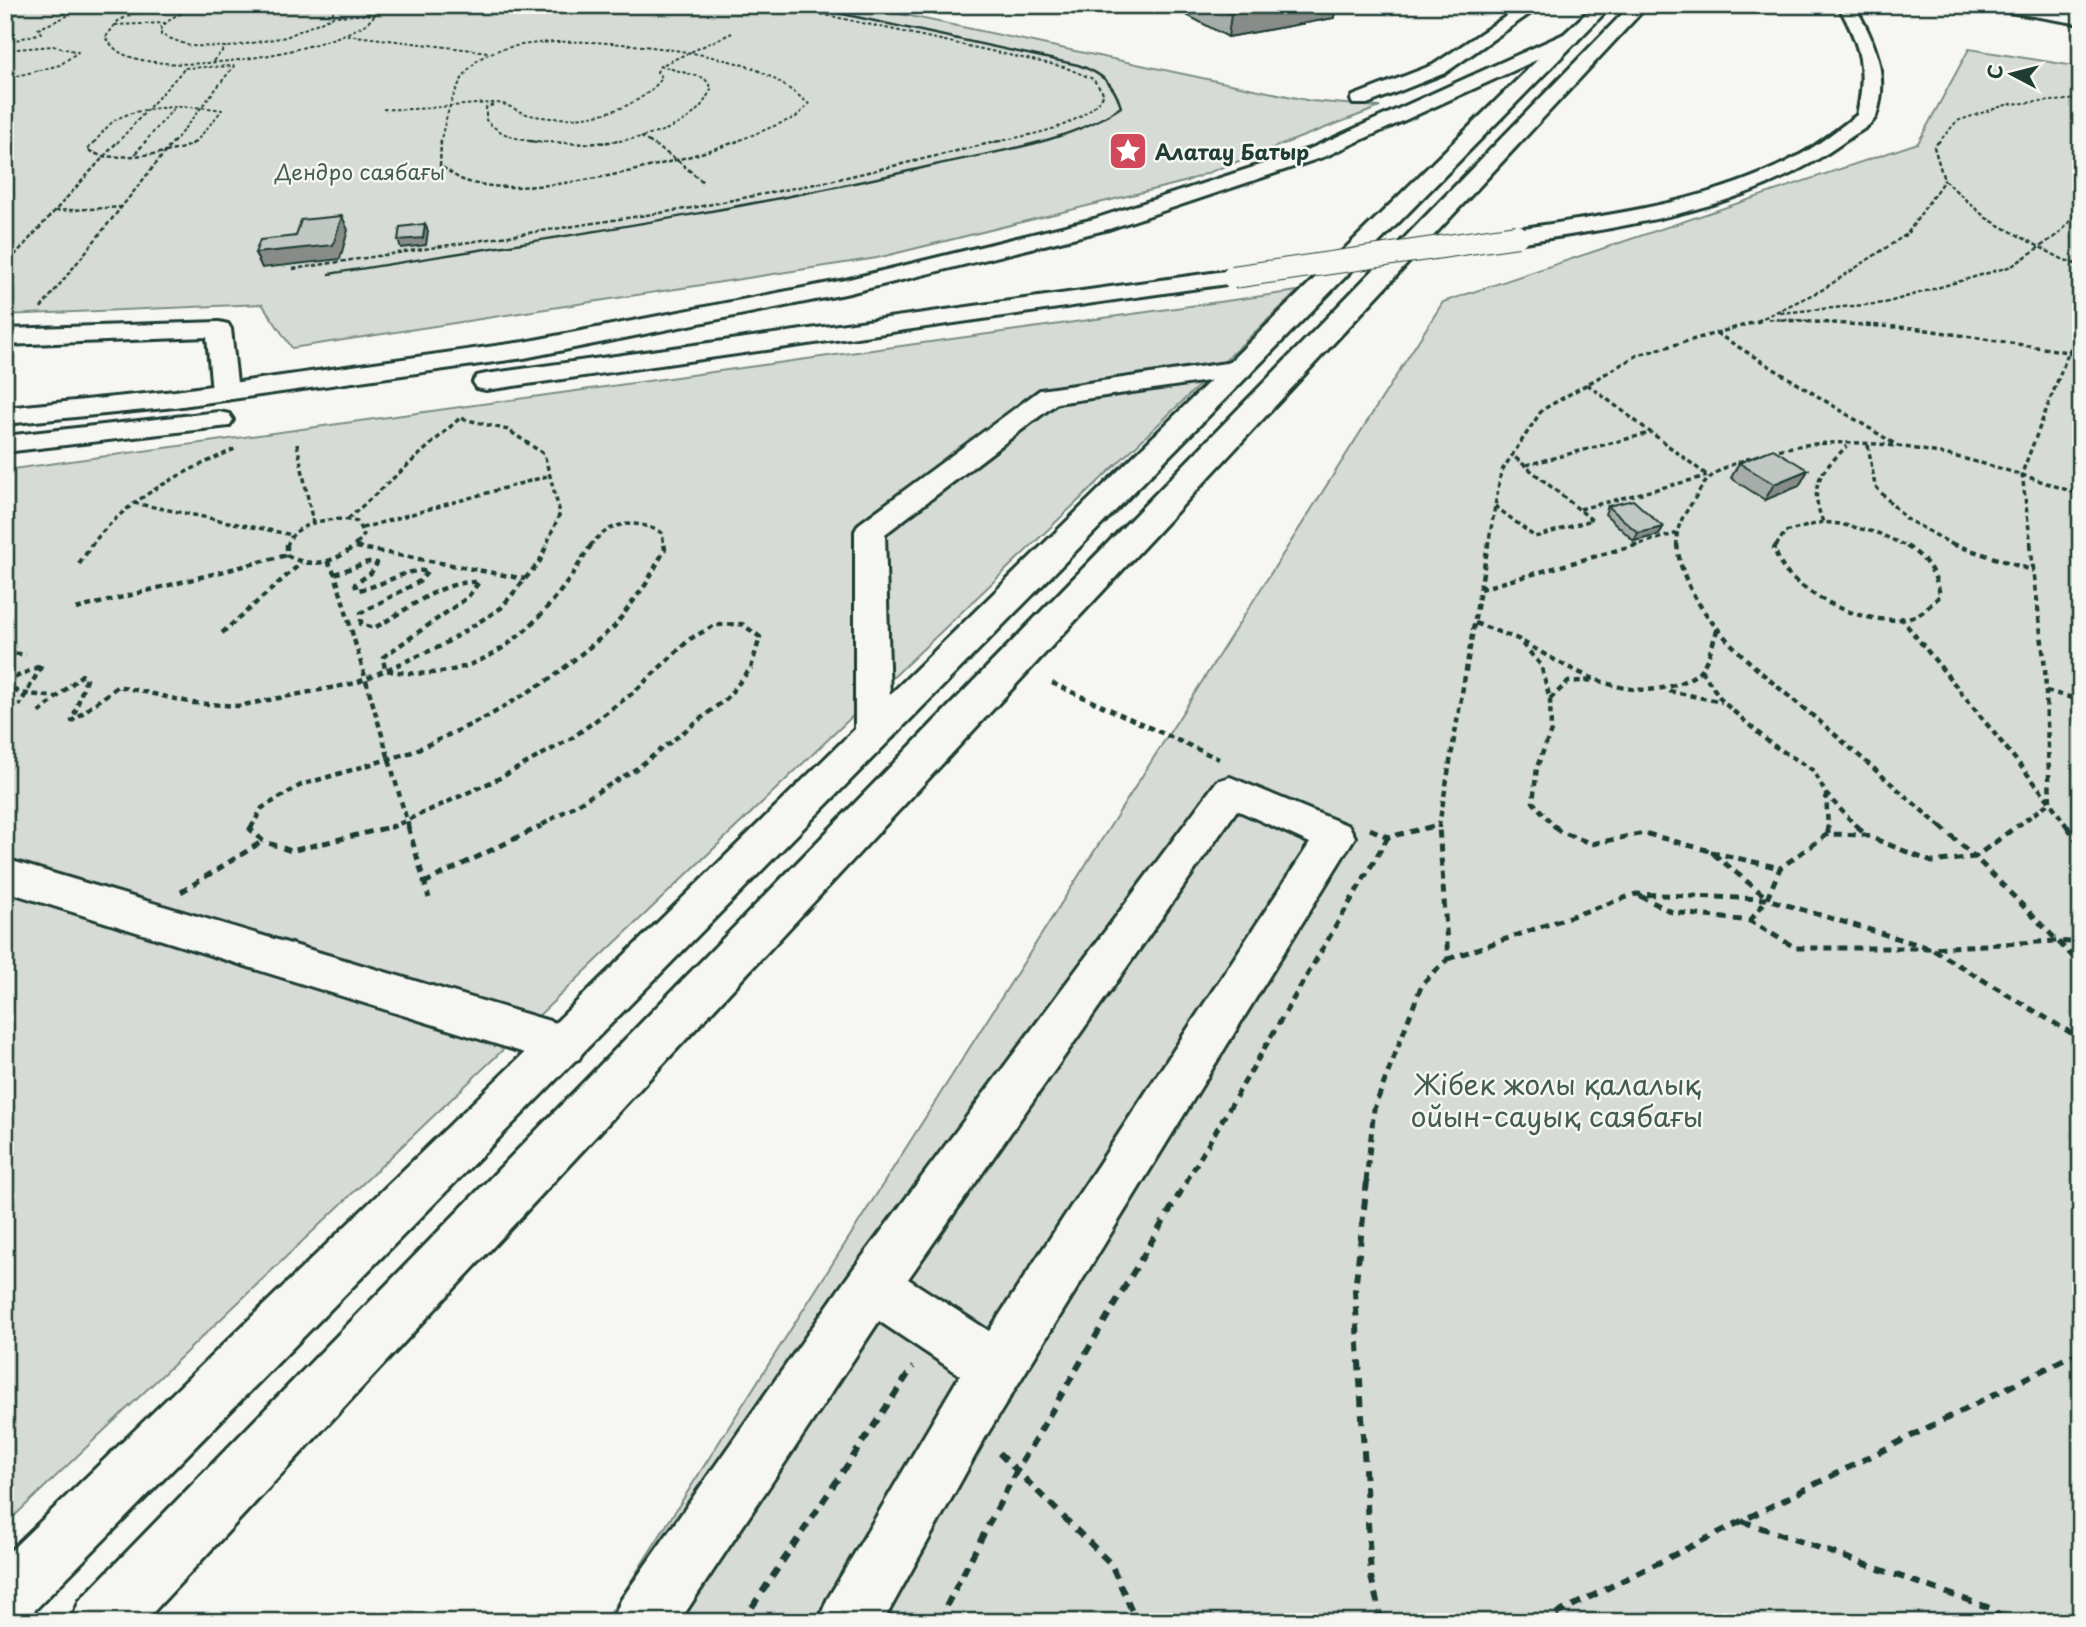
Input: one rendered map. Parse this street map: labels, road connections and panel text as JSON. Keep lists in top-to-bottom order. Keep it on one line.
{"parks":["Дендро саябағы","Жібек жолы қалалық ойын-сауық саябағы"],"places":{"place":["Алатау Батыр"]},"north":"left"}
